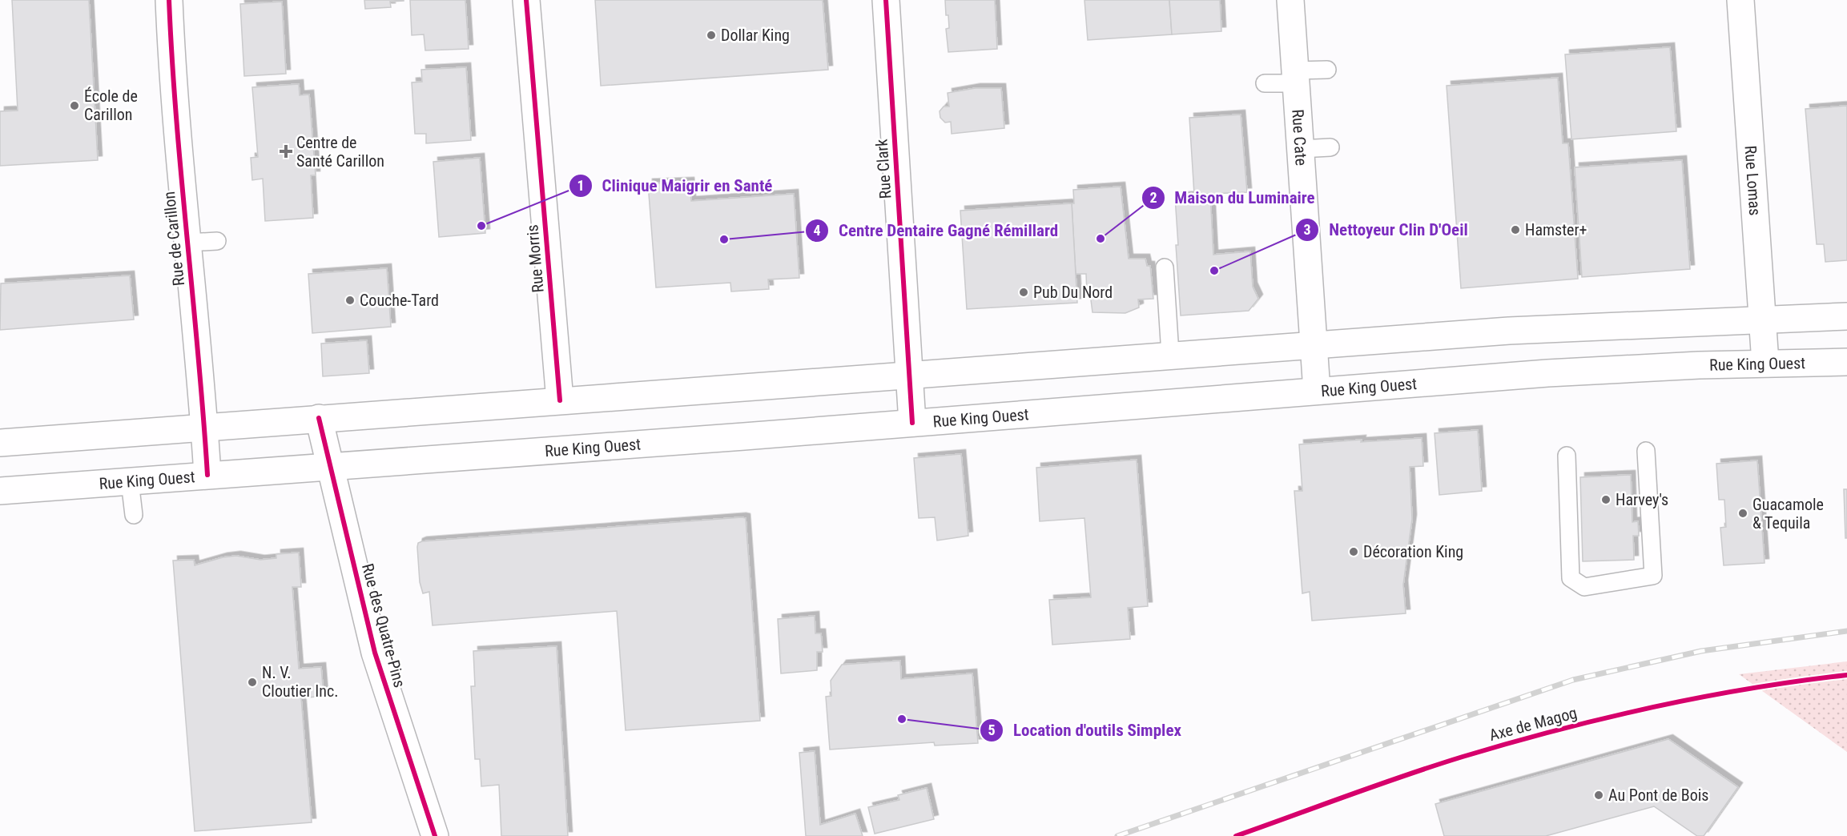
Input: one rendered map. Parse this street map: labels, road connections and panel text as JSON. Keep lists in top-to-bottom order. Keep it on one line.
{"streets":{"main road":["Rue Cate","Rue Clark","Rue Lomas","Rue de Carillon","Rue Morris","Rue King Ouest","Rue des Quatre-Pins"],"cycle path":["Axe de Magog"]},"crossings":[["Rue Cate","Rue King Ouest"],["Rue Clark","Rue King Ouest"],["Rue Lomas","Rue King Ouest"],["Rue de Carillon","Rue King Ouest"],["Rue King Ouest","Rue des Quatre-Pins"]],"places":{"other":["Dollar King","École de Carillon","Clinique Maigrir en Santé","Hamster+","Maison du Luminaire","Centre Dentaire Gagné Rémillard","Nettoyeur Clin D'Oeil","Pub Du Nord","Couche-Tard","Harvey's","Guacamole & Tequila","Décoration King","N. V. Cloutier Inc.","Location d'outils Simplex","Au Pont de Bois"],"health":["Centre de Santé Carillon"]}}
